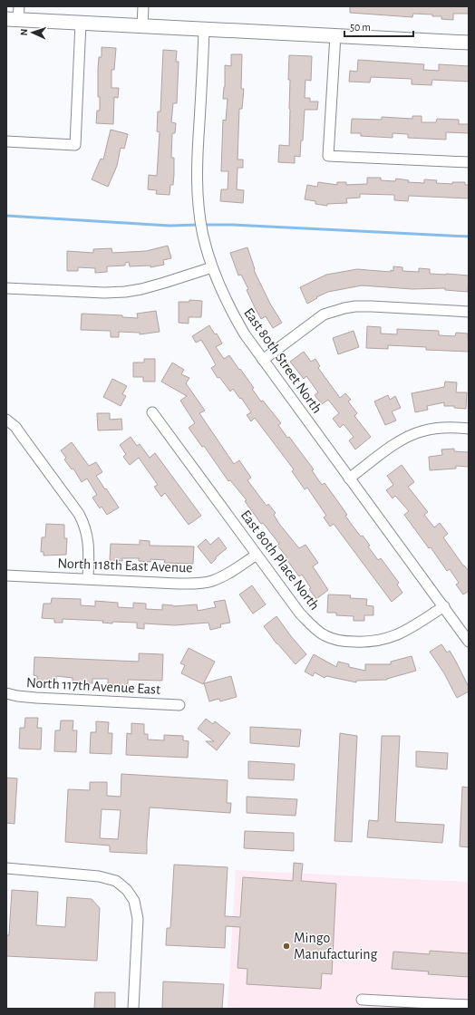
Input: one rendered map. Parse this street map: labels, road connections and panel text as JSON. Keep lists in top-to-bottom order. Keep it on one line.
{"streets":{"street":["East 80th Street North","East 80th Place North","North 118th East Avenue","North 117th Avenue East"]},"crossings":[["East 80th Street North","East 80th Place North"],["East 80th Place North","North 118th East Avenue"]],"places":["Mingo Manufacturing"],"scale_bar":"50 m","north":"left"}
